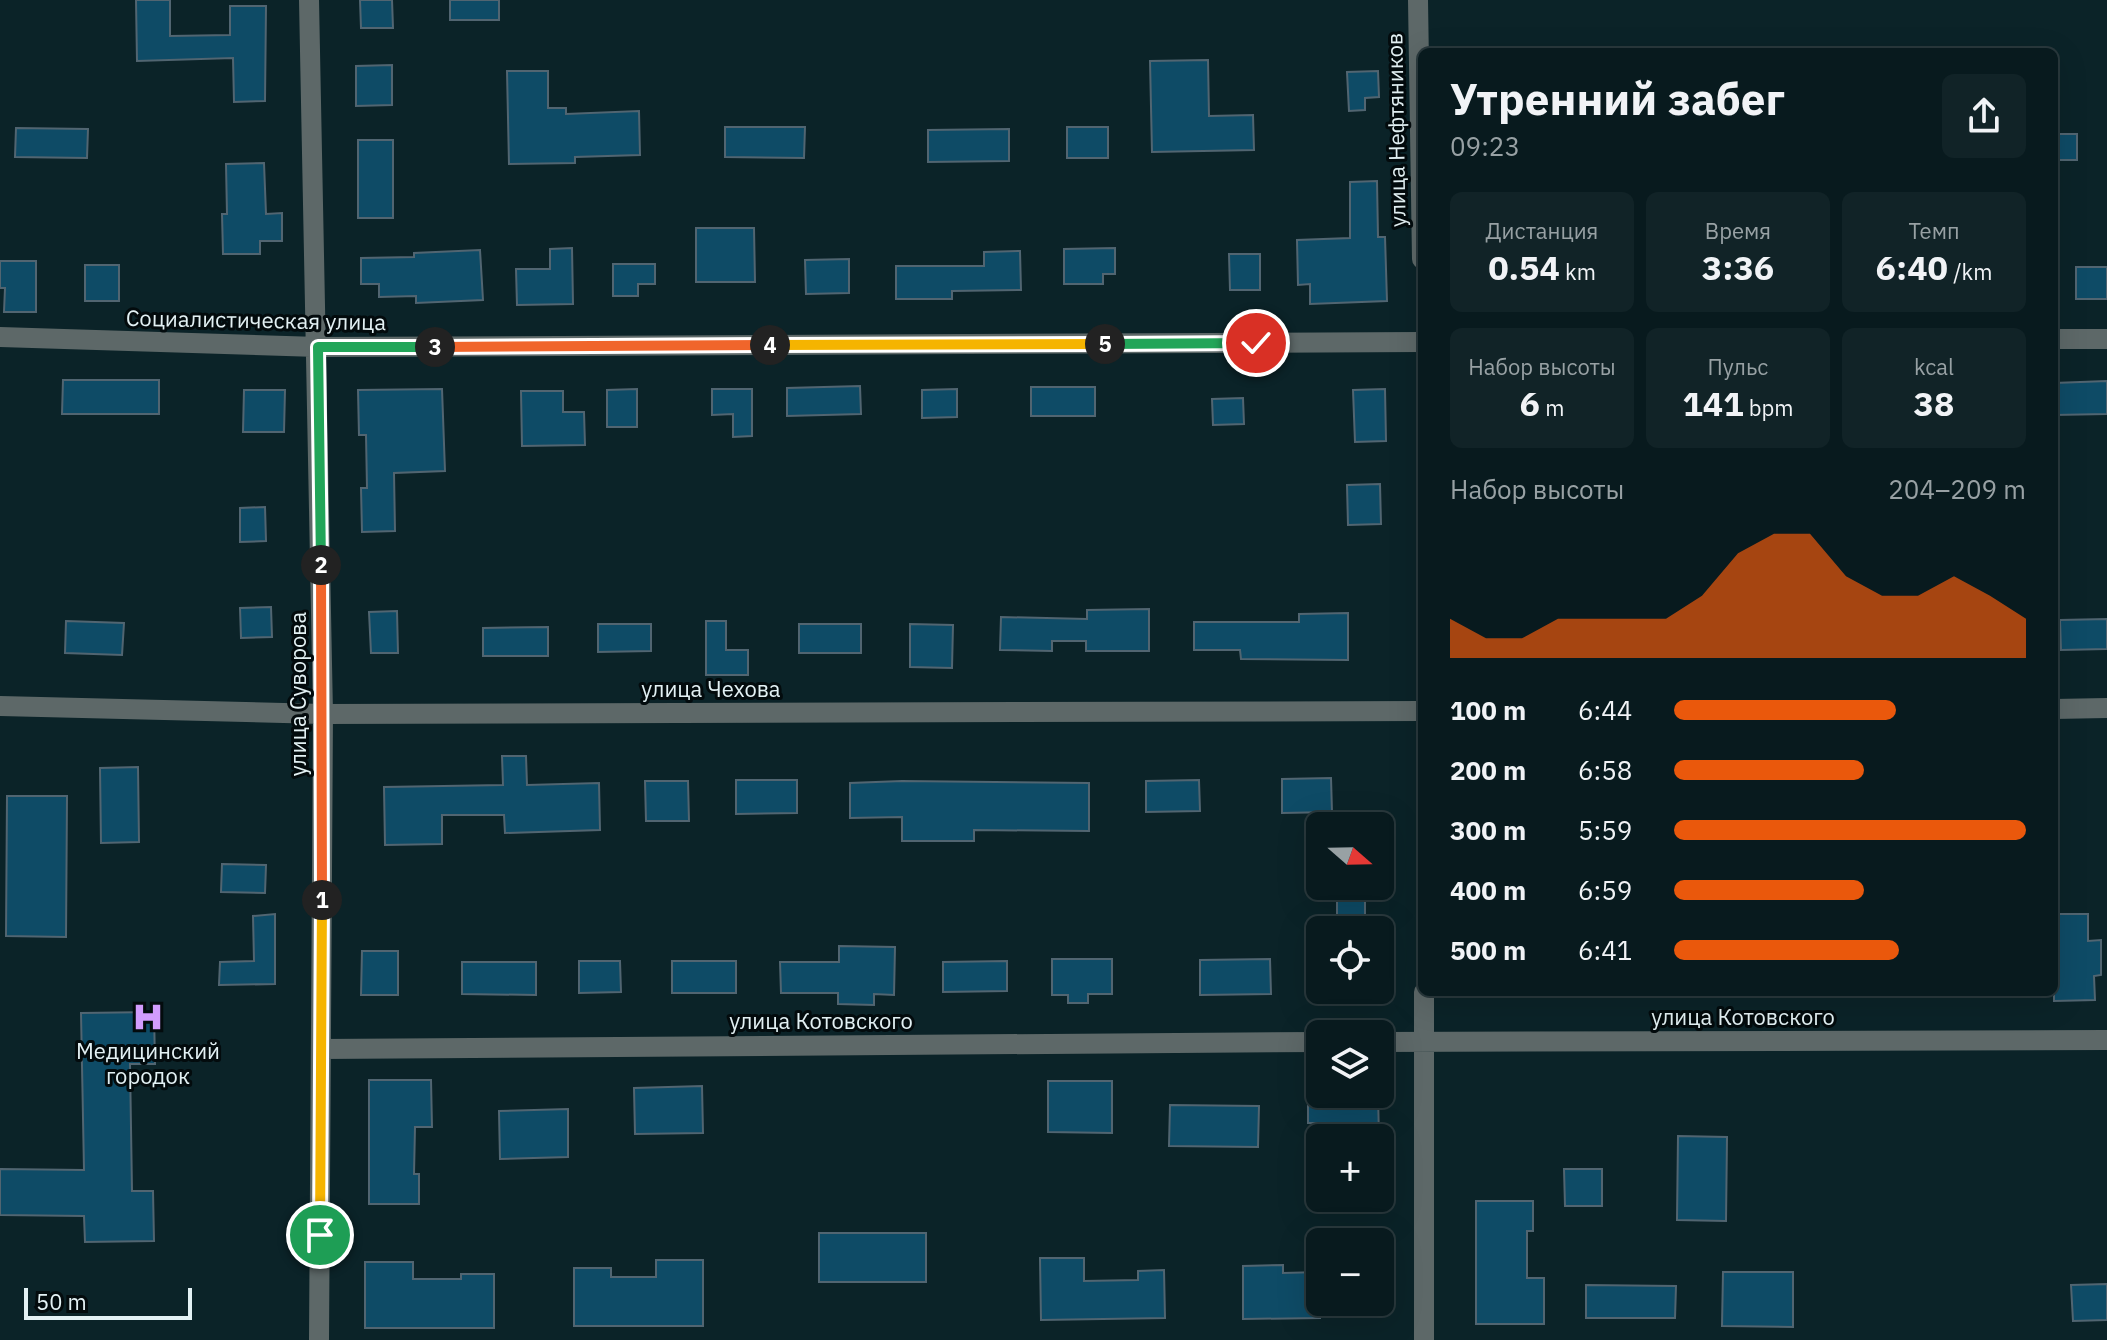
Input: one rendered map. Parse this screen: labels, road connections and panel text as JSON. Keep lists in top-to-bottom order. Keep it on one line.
{"streets":{"street":["улица Нефтяников","Социалистическая улица","улица Чехова","улица Суворова","улица Котовского"]},"crossings":[["Социалистическая улица","улица Суворова"],["улица Чехова","улица Суворова"],["улица Суворова","улица Котовского"]],"places":{"hospital":["Медицинский городок"]},"scale_bar":"50 m","north":"right","page":{"heading":["Утренний забег","09:23"],"stats":[["Дистанция","0.54 km"],["Время","3:36"],["Темп","6:40 /km"],["Набор высоты","6 m"],["Пульс","141 bpm"],["kcal","38"]],"pins":["5","4","3","2","1"],"chart":["Набор высоты","204–209 m"],"list":[{"name":"100 m","note":"6:44"},{"name":"200 m","note":"6:58"},{"name":"300 m","note":"5:59"},{"name":"400 m","note":"6:59"},{"name":"500 m","note":"6:41"}],"map_buttons":["+","−"],"scale":"50 m"}}
